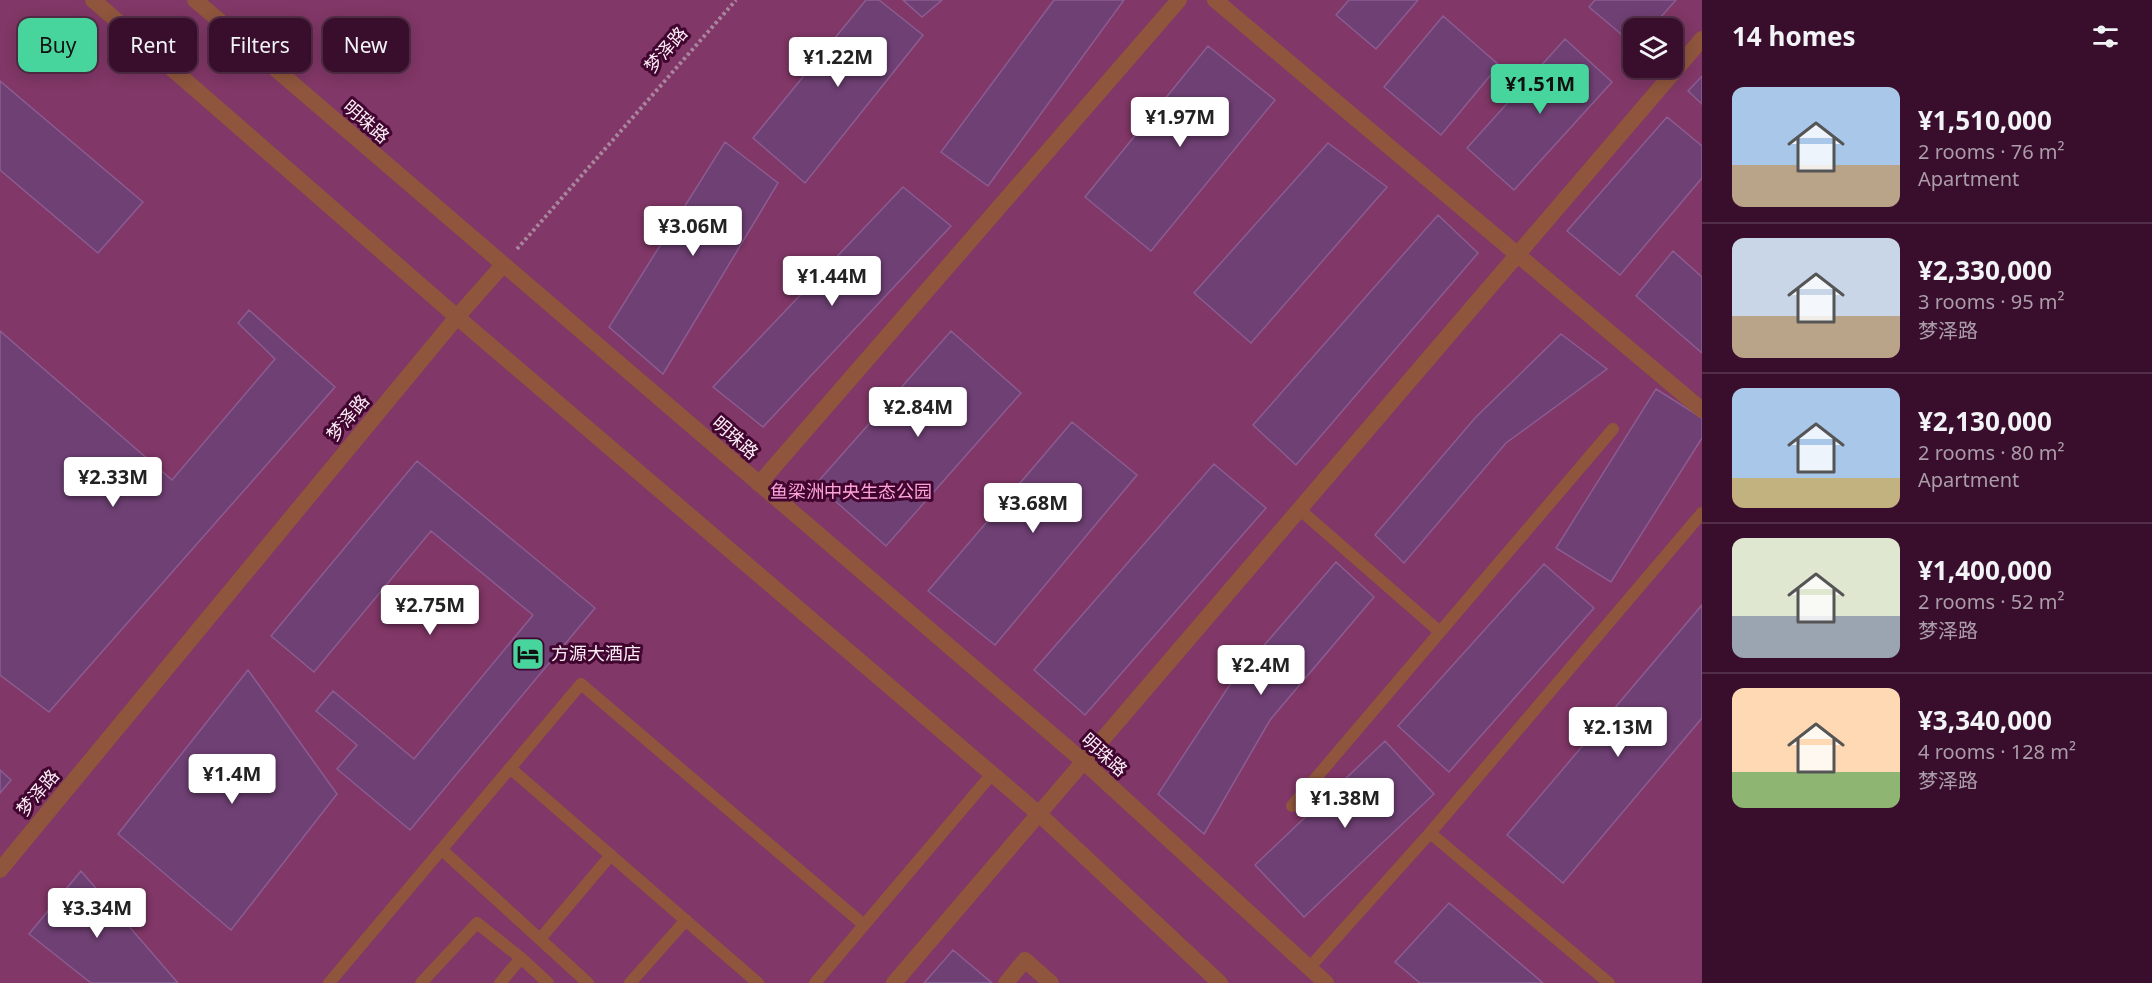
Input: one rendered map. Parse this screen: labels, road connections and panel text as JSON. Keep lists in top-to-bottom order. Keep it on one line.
{"streets":{"street":["梦泽路","明珠路"]},"crossings":[["梦泽路","明珠路"]],"parks":["鱼梁洲中央生态公园"],"places":{"hotel":["方源大酒店"]},"page":{"heading":"14 homes","chip":["Buy","Rent","Filters","New"],"price":["¥1.22M","¥1.51M","¥1.97M","¥3.06M","¥1.44M","¥2.84M","¥2.33M","¥3.68M","¥2.75M","¥2.4M","¥2.13M","¥1.4M","¥1.38M","¥3.34M"],"list":[{"name":"¥1,510,000","note":"2 rooms · 76 m² · Apartment"},{"name":"¥2,330,000","note":"3 rooms · 95 m² · 梦泽路"},{"name":"¥2,130,000","note":"2 rooms · 80 m² · Apartment"},{"name":"¥1,400,000","note":"2 rooms · 52 m² · 梦泽路"},{"name":"¥3,340,000","note":"4 rooms · 128 m² · 梦泽路"}]}}
